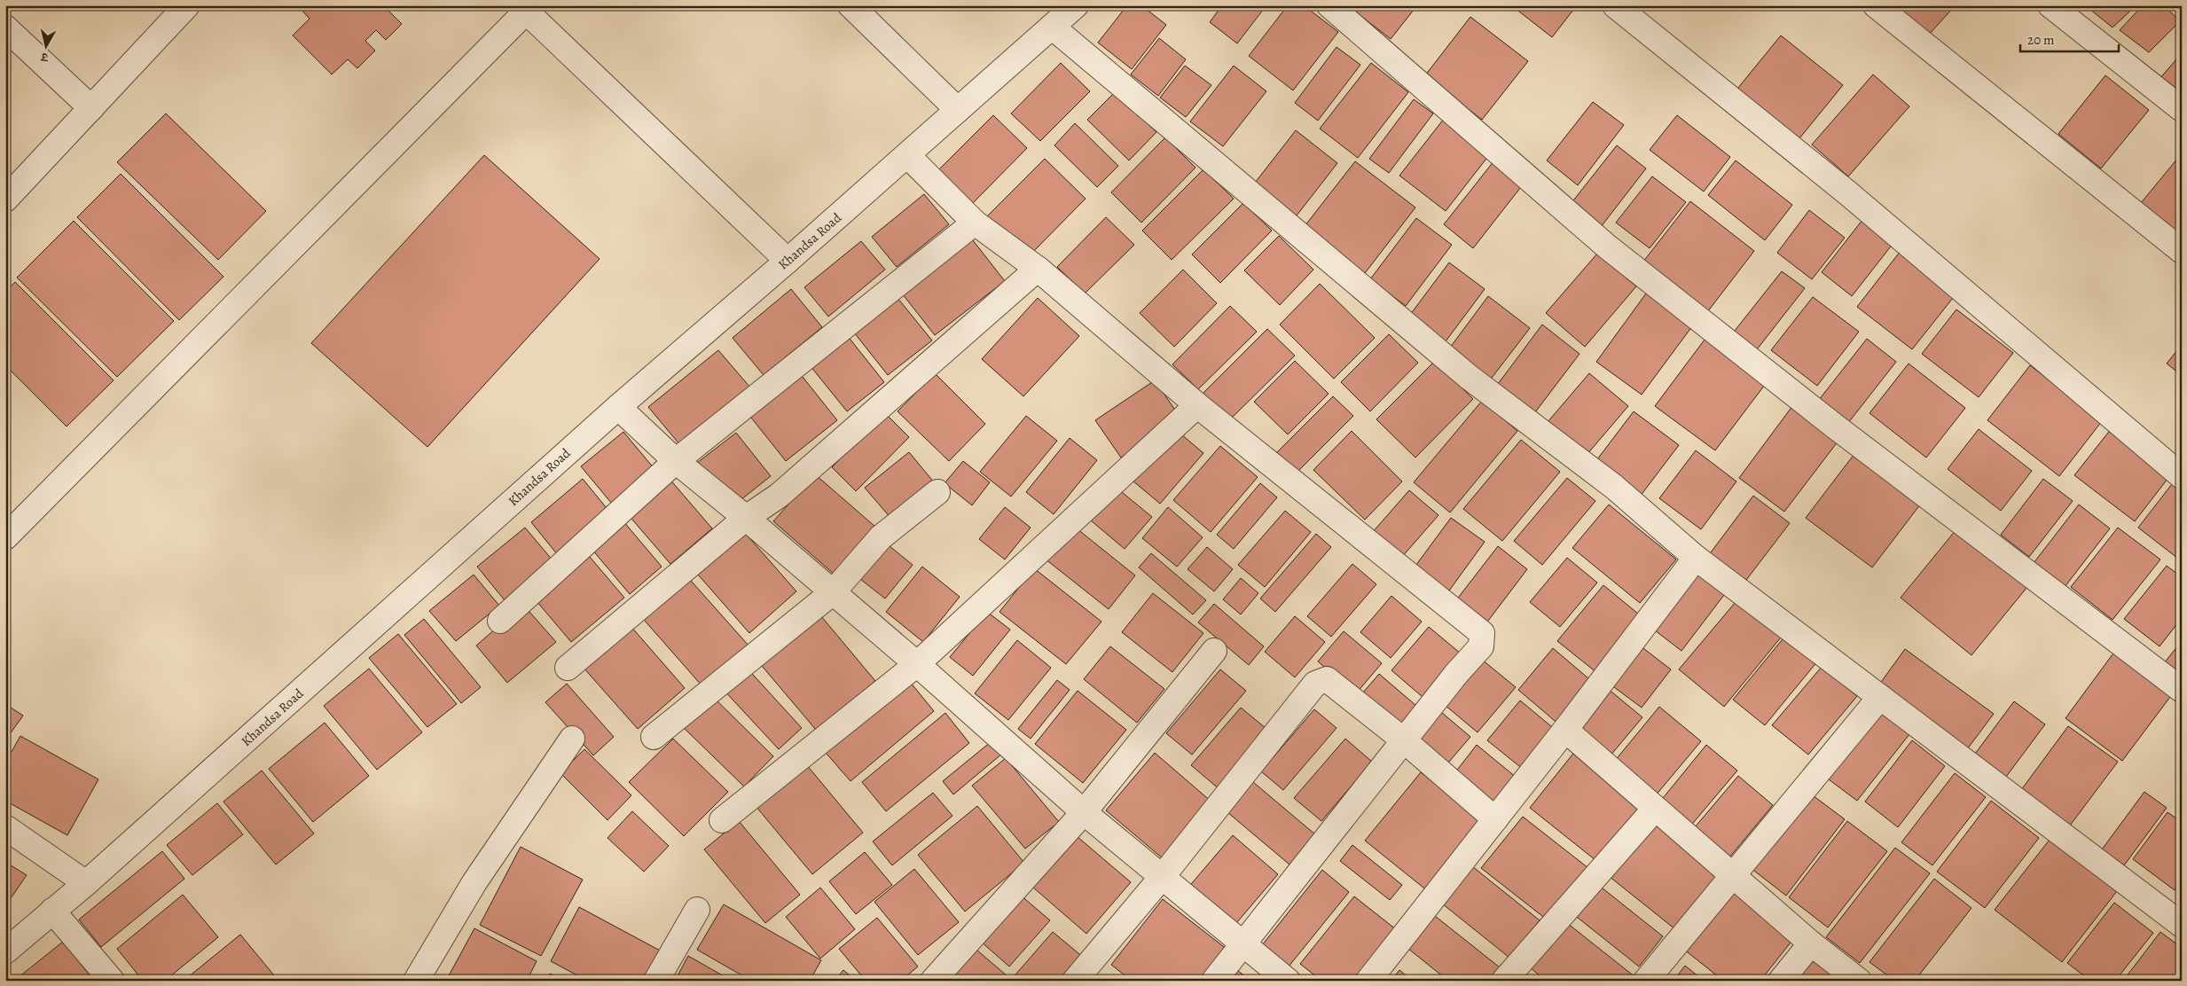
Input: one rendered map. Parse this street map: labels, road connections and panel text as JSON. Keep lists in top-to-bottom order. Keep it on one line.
{"streets":{"street":["Khandsa Road"]},"scale_bar":"20 m","north":"bottom"}
